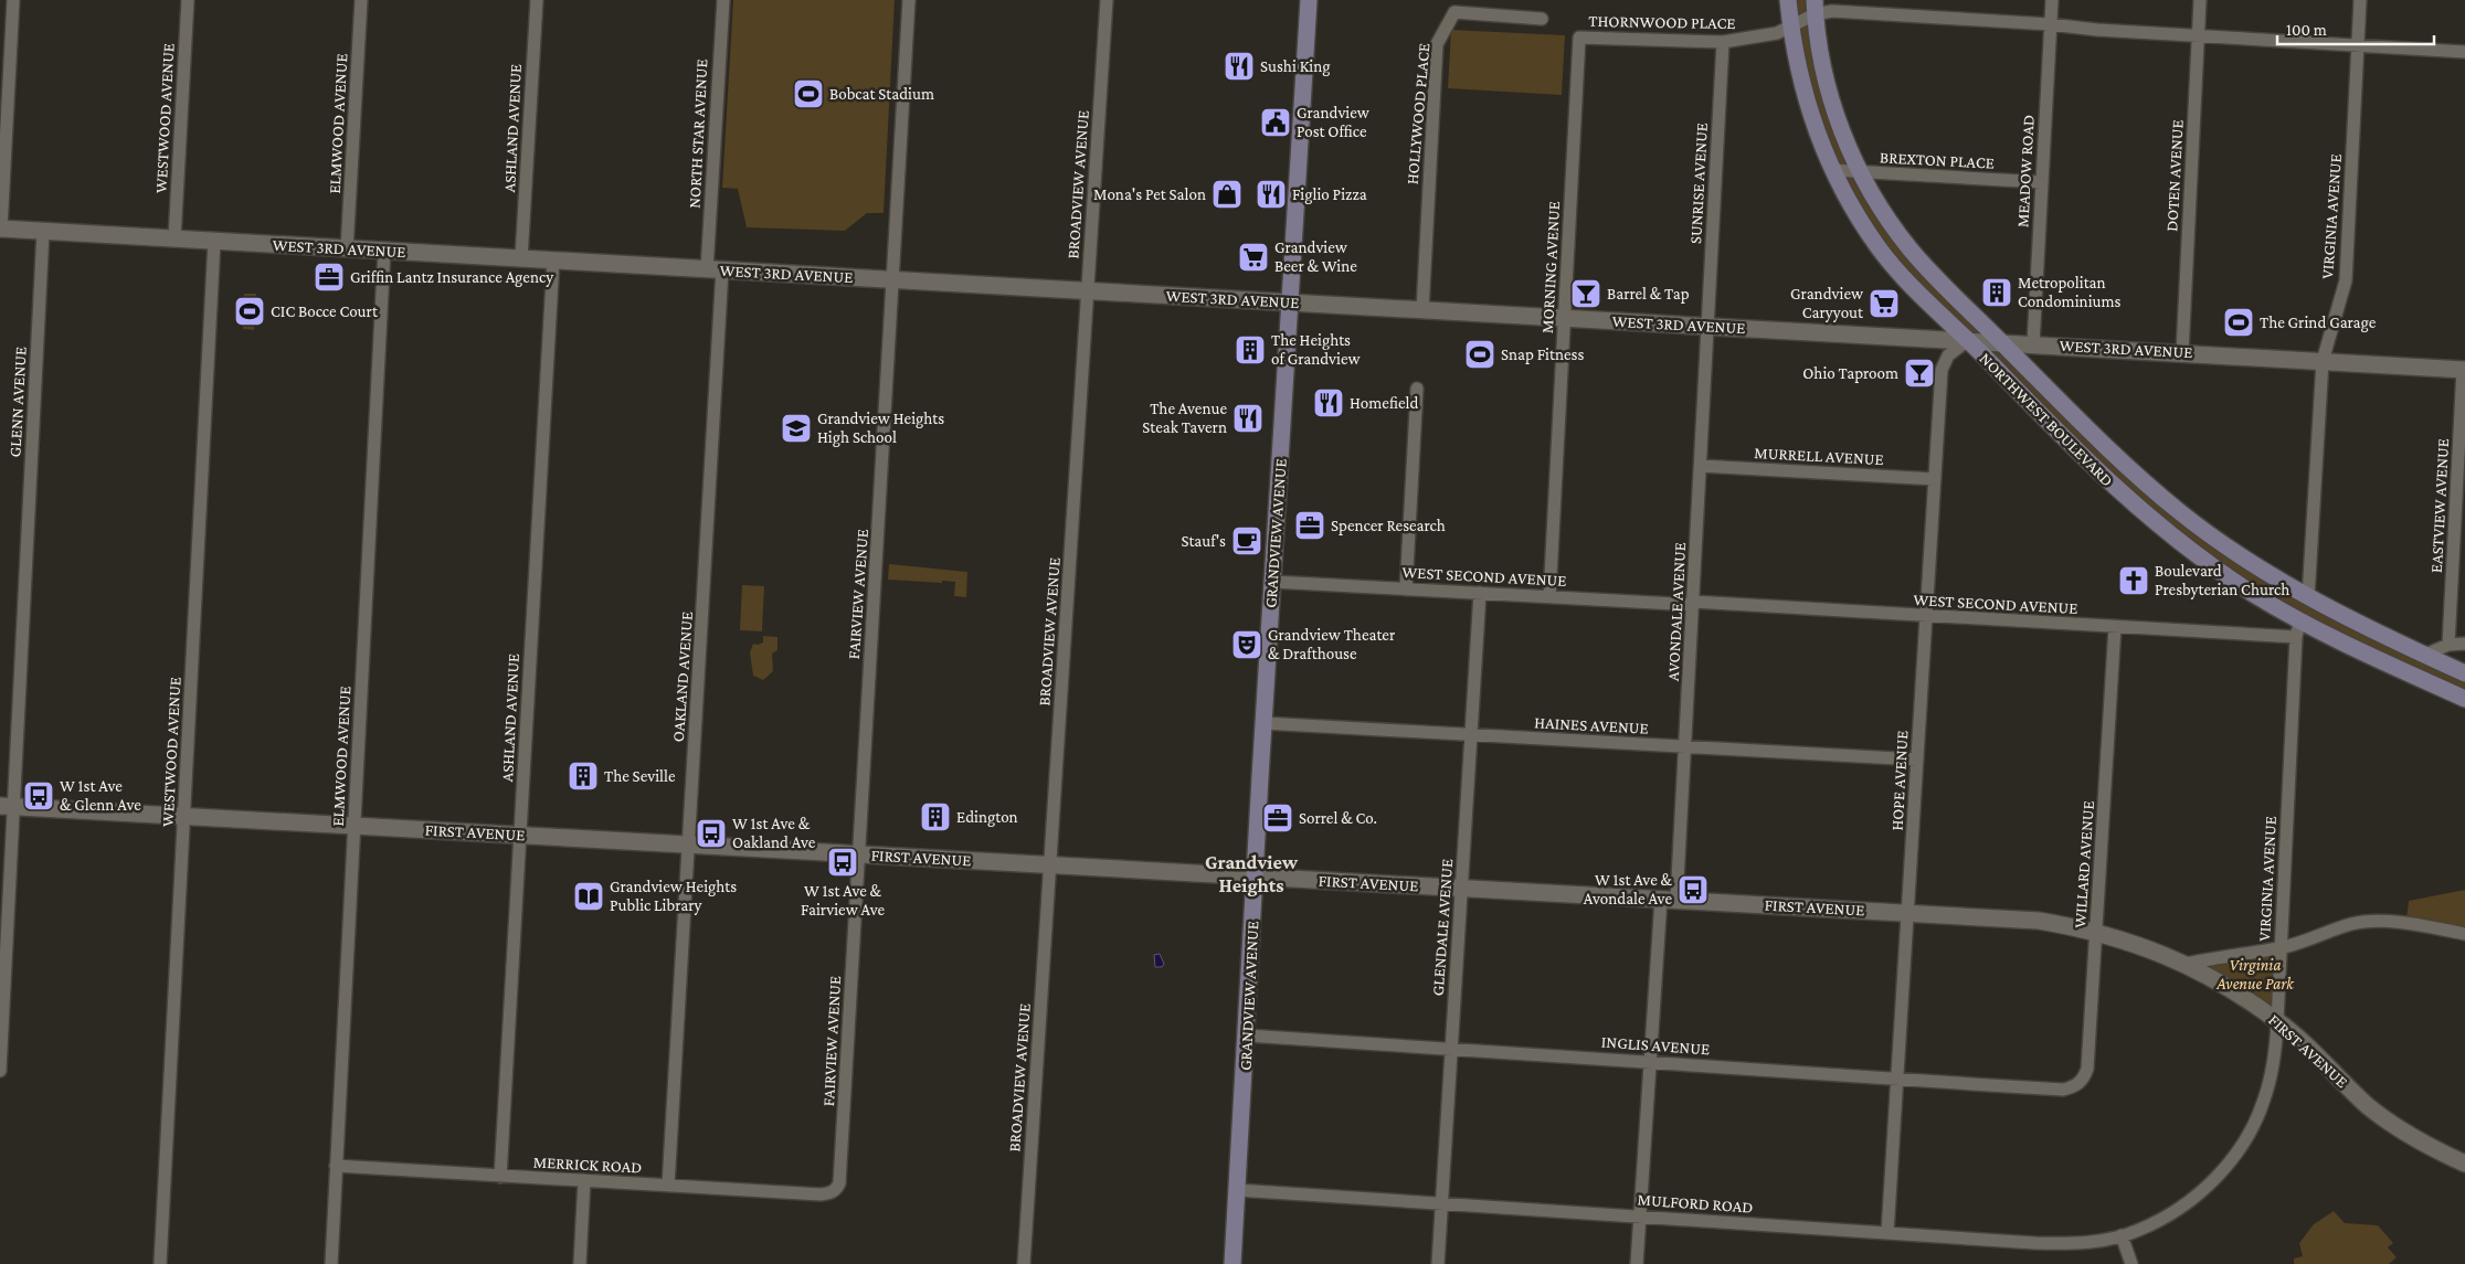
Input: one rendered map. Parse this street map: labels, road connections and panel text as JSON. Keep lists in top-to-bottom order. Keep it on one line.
{"streets":{"main road":["NORTHWEST BOULEVARD","GRANDVIEW AVENUE"],"street":["THORNWOOD PLACE","HOLLYWOOD PLACE","WESTWOOD AVENUE","ELMWOOD AVENUE","ASHLAND AVENUE","NORTH STAR AVENUE","BREXTON PLACE","MEADOW ROAD","DOTEN AVENUE","SUNRISE AVENUE","BROADVIEW AVENUE","VIRGINIA AVENUE","WEST 3RD AVENUE","MORNING AVENUE","GLENN AVENUE","MURRELL AVENUE","EASTVIEW AVENUE","WEST SECOND AVENUE","FAIRVIEW AVENUE","AVONDALE AVENUE","OAKLAND AVENUE","HAINES AVENUE","HOPE AVENUE","FIRST AVENUE","WILLARD AVENUE","GLENDALE AVENUE","INGLIS AVENUE","MERRICK ROAD","MULFORD ROAD"]},"crossings":[["THORNWOOD PLACE","MEADOW ROAD"],["THORNWOOD PLACE","DOTEN AVENUE"],["THORNWOOD PLACE","SUNRISE AVENUE"],["THORNWOOD PLACE","VIRGINIA AVENUE"],["THORNWOOD PLACE","MORNING AVENUE"],["THORNWOOD PLACE","NORTHWEST BOULEVARD"],["HOLLYWOOD PLACE","WEST 3RD AVENUE"],["WESTWOOD AVENUE","WEST 3RD AVENUE"],["WESTWOOD AVENUE","FIRST AVENUE"],["ELMWOOD AVENUE","WEST 3RD AVENUE"],["ELMWOOD AVENUE","FIRST AVENUE"],["ELMWOOD AVENUE","MERRICK ROAD"],["ASHLAND AVENUE","WEST 3RD AVENUE"],["ASHLAND AVENUE","FIRST AVENUE"],["ASHLAND AVENUE","MERRICK ROAD"],["NORTH STAR AVENUE","WEST 3RD AVENUE"],["NORTH STAR AVENUE","OAKLAND AVENUE"],["BREXTON PLACE","MEADOW ROAD"],["BREXTON PLACE","NORTHWEST BOULEVARD"],["MEADOW ROAD","WEST 3RD AVENUE"],["DOTEN AVENUE","WEST 3RD AVENUE"],["SUNRISE AVENUE","WEST 3RD AVENUE"],["SUNRISE AVENUE","AVONDALE AVENUE"],["BROADVIEW AVENUE","WEST 3RD AVENUE"],["BROADVIEW AVENUE","FIRST AVENUE"],["VIRGINIA AVENUE","WEST 3RD AVENUE"],["VIRGINIA AVENUE","NORTHWEST BOULEVARD"],["VIRGINIA AVENUE","WEST SECOND AVENUE"],["VIRGINIA AVENUE","FIRST AVENUE"],["VIRGINIA AVENUE","MULFORD ROAD"],["WEST 3RD AVENUE","MORNING AVENUE"],["WEST 3RD AVENUE","GLENN AVENUE"],["WEST 3RD AVENUE","NORTHWEST BOULEVARD"],["WEST 3RD AVENUE","EASTVIEW AVENUE"],["WEST 3RD AVENUE","GRANDVIEW AVENUE"],["WEST 3RD AVENUE","FAIRVIEW AVENUE"],["WEST 3RD AVENUE","AVONDALE AVENUE"],["WEST 3RD AVENUE","OAKLAND AVENUE"],["WEST 3RD AVENUE","HOPE AVENUE"],["MORNING AVENUE","WEST SECOND AVENUE"],["GLENN AVENUE","FIRST AVENUE"],["NORTHWEST BOULEVARD","HOPE AVENUE"],["MURRELL AVENUE","AVONDALE AVENUE"],["MURRELL AVENUE","HOPE AVENUE"],["GRANDVIEW AVENUE","WEST SECOND AVENUE"],["GRANDVIEW AVENUE","HAINES AVENUE"],["GRANDVIEW AVENUE","FIRST AVENUE"],["GRANDVIEW AVENUE","INGLIS AVENUE"],["GRANDVIEW AVENUE","MULFORD ROAD"],["WEST SECOND AVENUE","AVONDALE AVENUE"],["WEST SECOND AVENUE","HOPE AVENUE"],["WEST SECOND AVENUE","WILLARD AVENUE"],["WEST SECOND AVENUE","GLENDALE AVENUE"],["FAIRVIEW AVENUE","FIRST AVENUE"],["FAIRVIEW AVENUE","MERRICK ROAD"],["AVONDALE AVENUE","HAINES AVENUE"],["AVONDALE AVENUE","FIRST AVENUE"],["AVONDALE AVENUE","INGLIS AVENUE"],["AVONDALE AVENUE","MULFORD ROAD"],["OAKLAND AVENUE","FIRST AVENUE"],["OAKLAND AVENUE","MERRICK ROAD"],["HAINES AVENUE","HOPE AVENUE"],["HAINES AVENUE","GLENDALE AVENUE"],["HOPE AVENUE","FIRST AVENUE"],["HOPE AVENUE","INGLIS AVENUE"],["HOPE AVENUE","MULFORD ROAD"],["FIRST AVENUE","WILLARD AVENUE"],["FIRST AVENUE","GLENDALE AVENUE"],["WILLARD AVENUE","INGLIS AVENUE"],["GLENDALE AVENUE","INGLIS AVENUE"],["GLENDALE AVENUE","MULFORD ROAD"]],"districts":["Grandview Heights"],"parks":["Virginia Avenue Park"],"places":{"restaurant":["Sushi King","Figlio Pizza","Homefield","The Avenue Steak Tavern"],"sports":["Bobcat Stadium","CIC Bocce Court","The Grind Garage","Snap Fitness"],"public building":["Grandview Post Office"],"shop":["Mona's Pet Salon"],"supermarket":["Grandview Beer & Wine","Grandview Caryyout"],"office":["Griffin Lantz Insurance Agency","Spencer Research","Sorrel & Co."],"building":["Metropolitan Condominiums","The Heights of Grandview","The Seville","Edington"],"bar":["Barrel & Tap","Ohio Taproom"],"school or university":["Grandview Heights High School"],"cafe":["Stauf's"],"church":["Boulevard Presbyterian Church"],"theatre":["Grandview Theater & Drafthouse"],"bus stop":["W 1st Ave & Glenn Ave","W 1st Ave & Oakland Ave","W 1st Ave & Fairview Ave","W 1st Ave & Avondale Ave"],"library":["Grandview Heights Public Library"]},"scale_bar":"100 m"}
